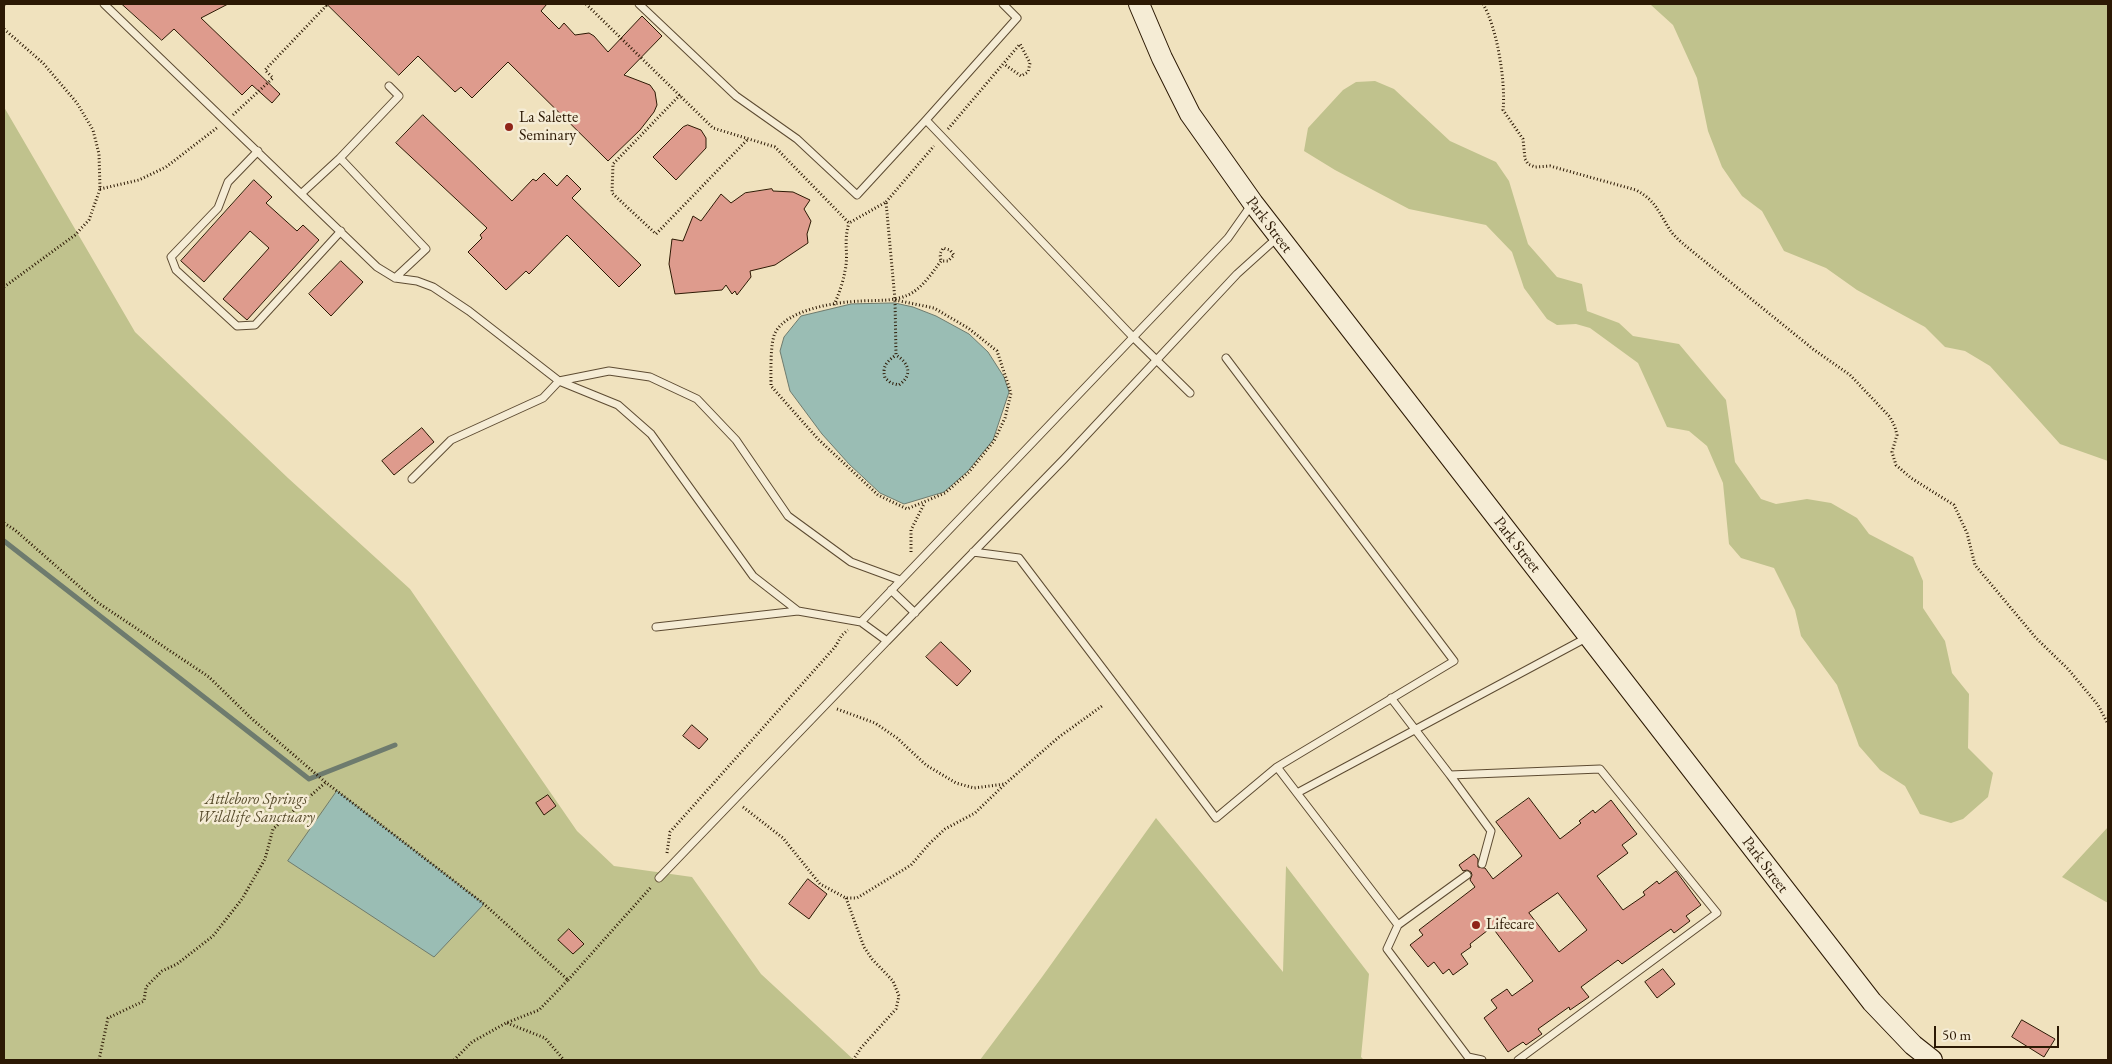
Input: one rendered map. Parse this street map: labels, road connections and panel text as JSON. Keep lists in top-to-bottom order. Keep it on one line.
{"streets":{"main road":["Park Street"]},"parks":["Attleboro Springs Wildlife Sanctuary"],"places":["La Salette Seminary","Lifecare"],"scale_bar":"50 m"}
